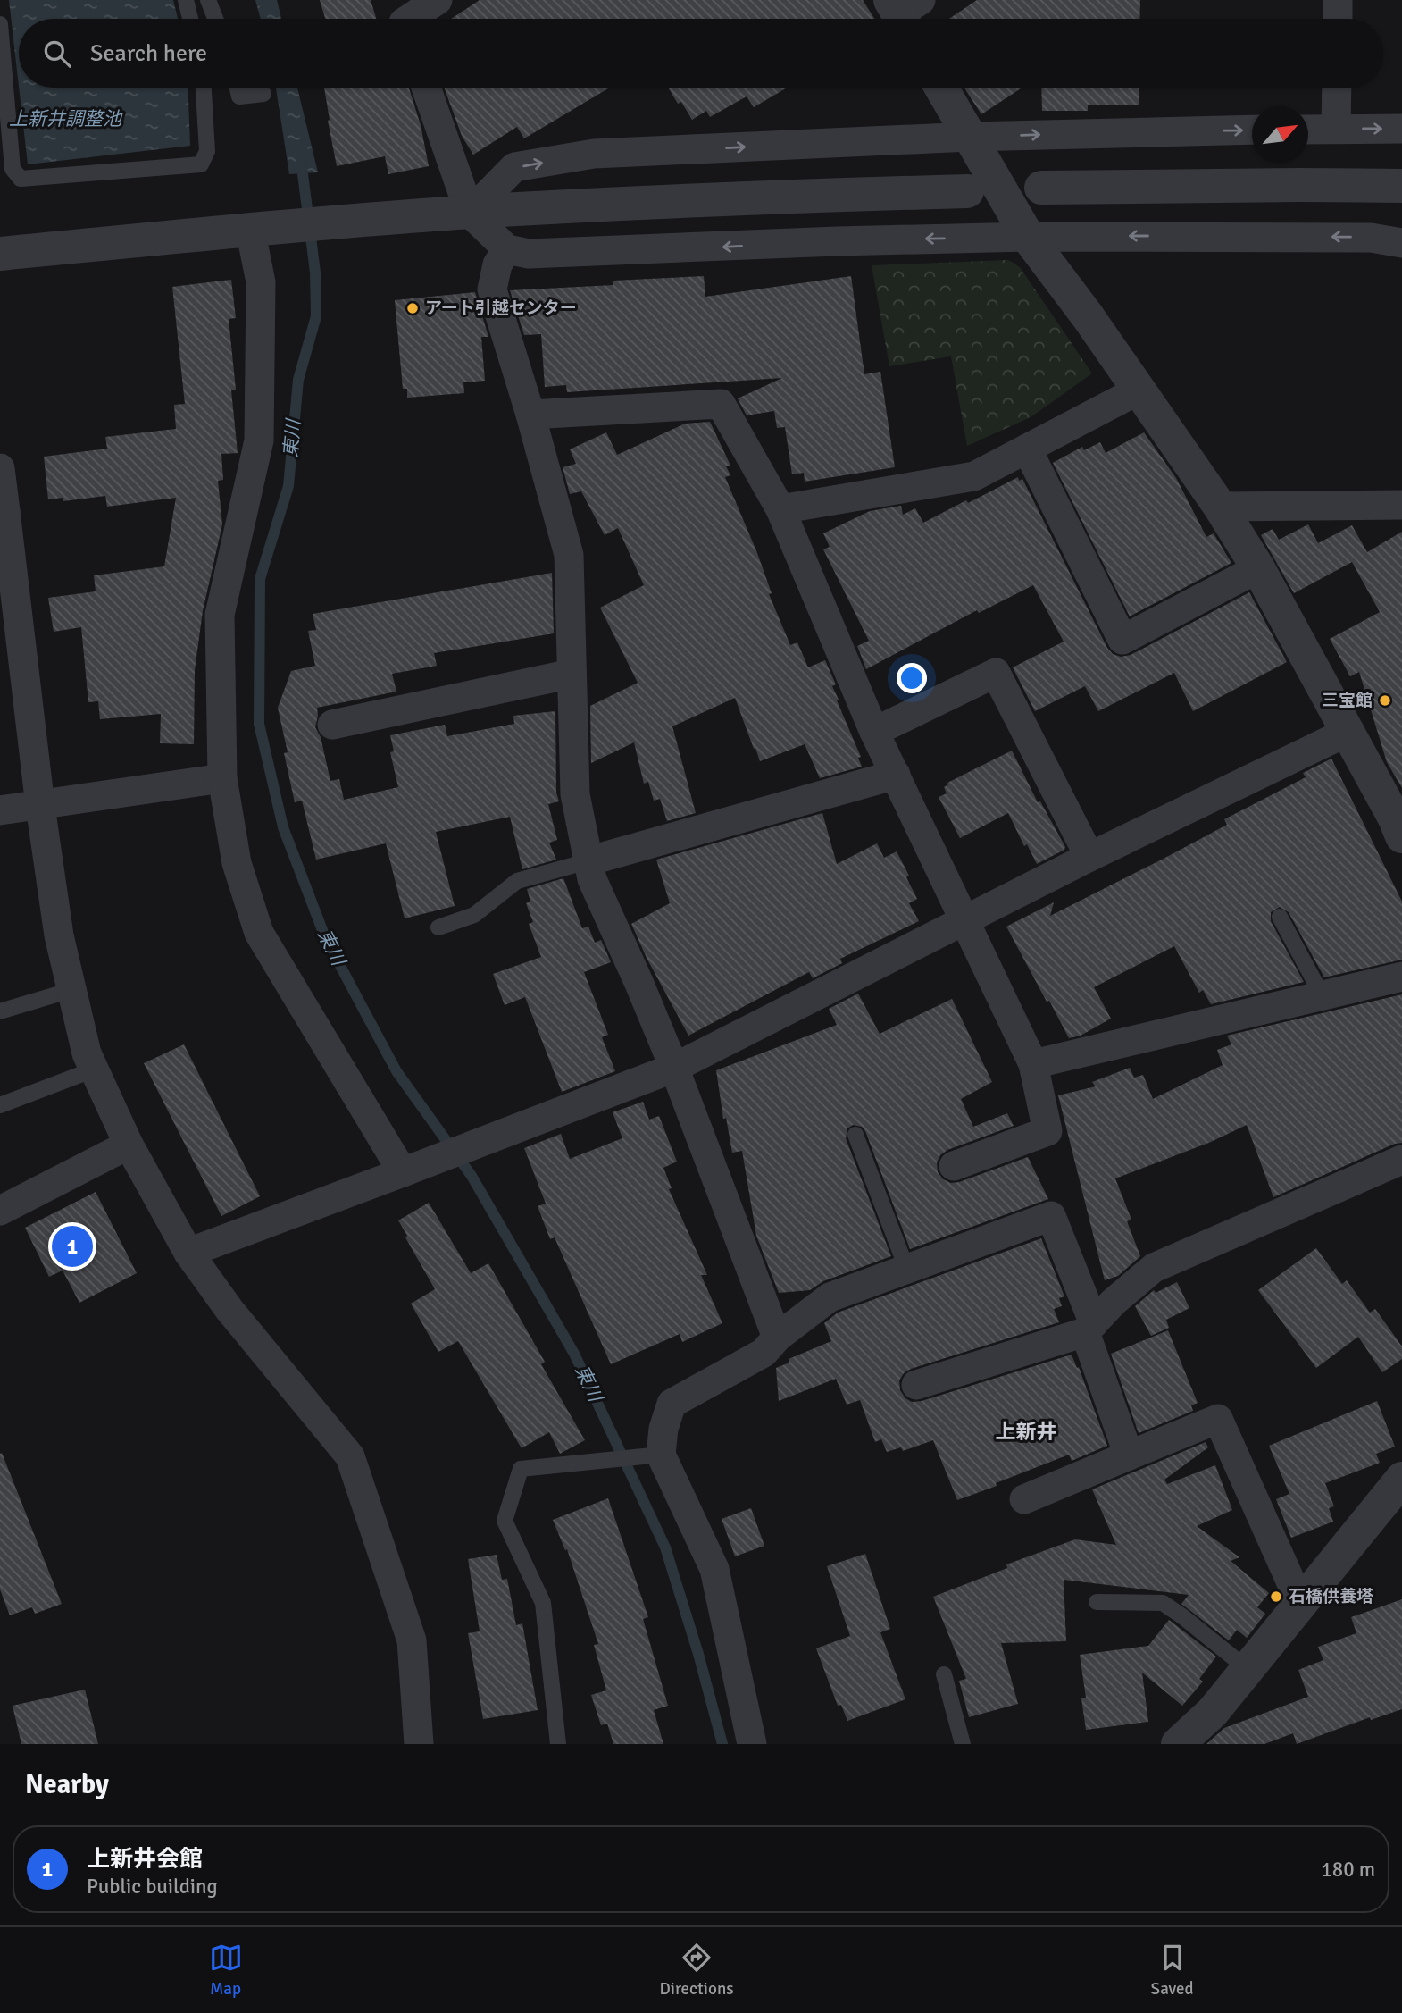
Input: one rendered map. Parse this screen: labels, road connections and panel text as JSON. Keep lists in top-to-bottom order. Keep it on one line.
{"districts":["上新井"],"water":["上新井調整池","東川"],"places":["アート引越センター","三宝館","石橋供養塔"],"north":"top right","page":{"search":"Search here","pins":"1","heading":"Nearby","list":[{"mark":"1","name":"上新井会館","note":"Public building","value":"180 m"}],"nav":["Map","Directions","Saved"]}}
